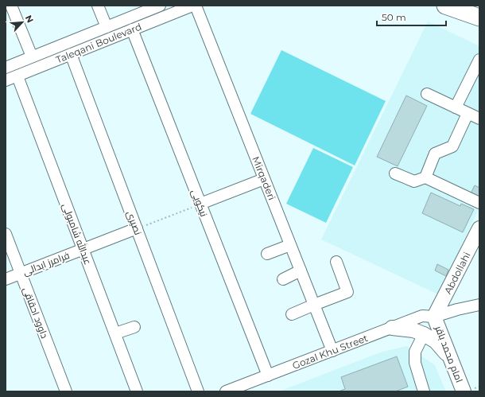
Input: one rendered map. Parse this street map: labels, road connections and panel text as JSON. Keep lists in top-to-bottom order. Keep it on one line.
{"streets":{"main road":["Abdollahi","امام محمد باقر"],"street":["Taleqani Boulevard","Mirqaderi","نیکویی","نصیری","عبدالله شامبولی","فرامرز ابدالی","داوود احقاقی","Gozal Khu Street"]},"crossings":[["Taleqani Boulevard","نیکویی"],["Taleqani Boulevard","نصیری"],["Taleqani Boulevard","عبدالله شامبولی"],["Mirqaderi","Gozal Khu Street"],["نیکویی","Gozal Khu Street"],["نصیری","فرامرز ابدالی"],["عبدالله شامبولی","فرامرز ابدالی"],["فرامرز ابدالی","داوود احقاقی"],["Abdollahi","Gozal Khu Street"],["Abdollahi","امام محمد باقر"],["Gozal Khu Street","امام محمد باقر"]],"scale_bar":"50 m","north":"top right"}
